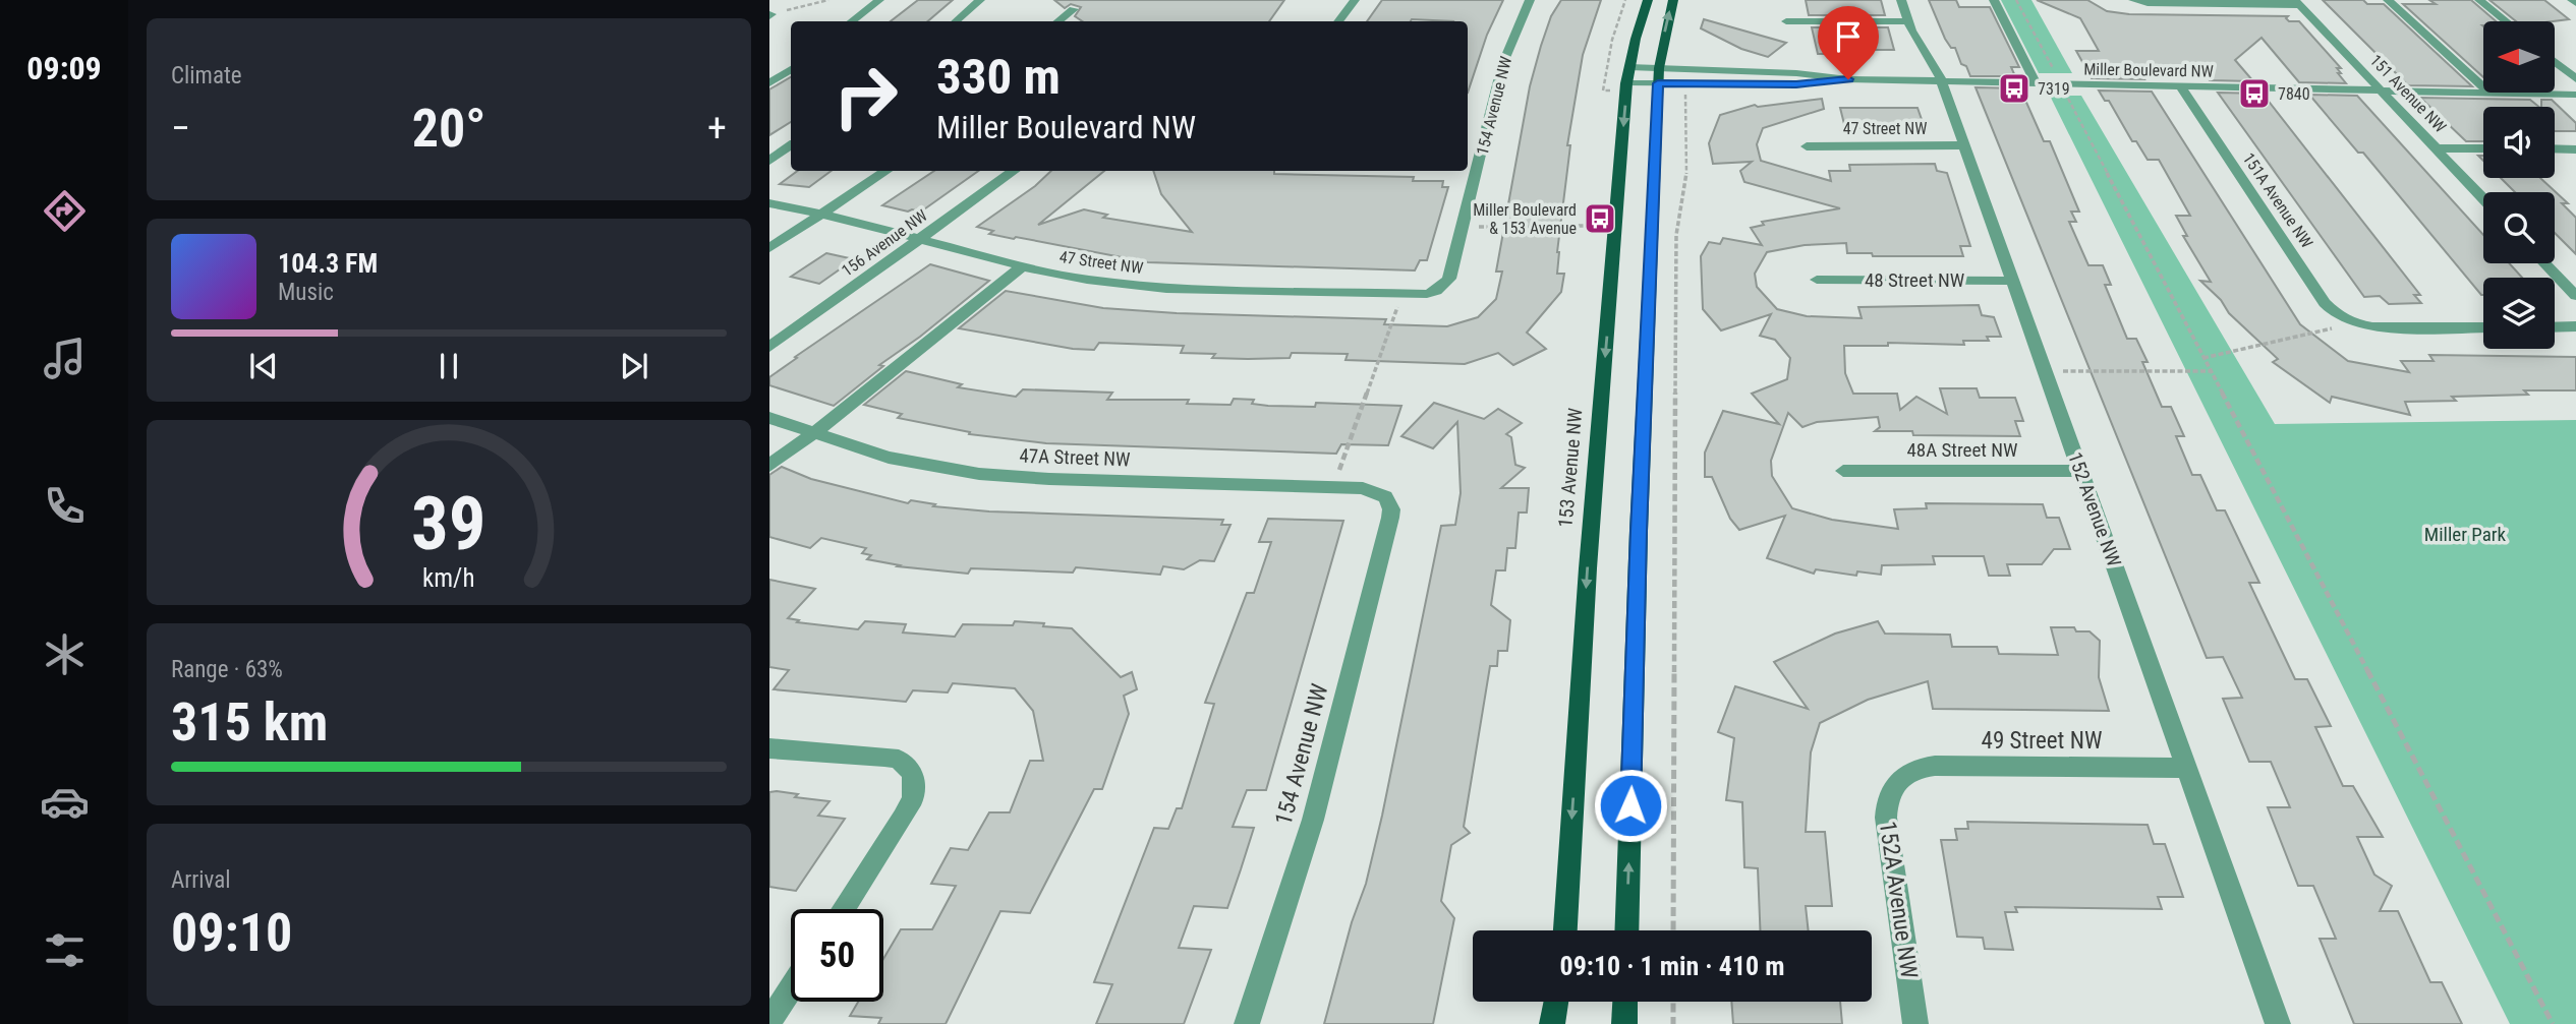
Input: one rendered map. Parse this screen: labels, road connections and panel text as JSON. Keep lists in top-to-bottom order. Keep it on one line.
{"streets":{"main road":["153 Avenue NW"],"street":["Miller Boulevard NW","151 Avenue NW","154 Avenue NW","47 Street NW","151A Avenue NW","156 Avenue NW","48 Street NW","48A Street NW","47A Street NW","152 Avenue NW","49 Street NW","152A Avenue NW"]},"crossings":[["Miller Boulevard NW","151 Avenue NW"],["Miller Boulevard NW","151A Avenue NW"],["Miller Boulevard NW","153 Avenue NW"],["Miller Boulevard NW","152 Avenue NW"],["154 Avenue NW","47 Street NW"],["154 Avenue NW","47A Street NW"],["47 Street NW","156 Avenue NW"],["47 Street NW","152 Avenue NW"],["48 Street NW","152 Avenue NW"],["48A Street NW","152 Avenue NW"],["152 Avenue NW","49 Street NW"],["49 Street NW","152A Avenue NW"]],"parks":["Miller Park"],"places":{"bus stop":["7319","7840","Miller Boulevard & 153 Avenue"]},"north":"left","page":{"tabs":"09:09","tile":["Climate",["Range · 63%","315 km"],["Arrival","09:10"]],"turn":["330 m","Miller Boulevard NW"],"heat":["−","20°","+"],"song":["104.3 FM","Music"],"limit":"50","trip":"09:10 · 1 min · 410 m","gauge":["39","km/h"]}}
